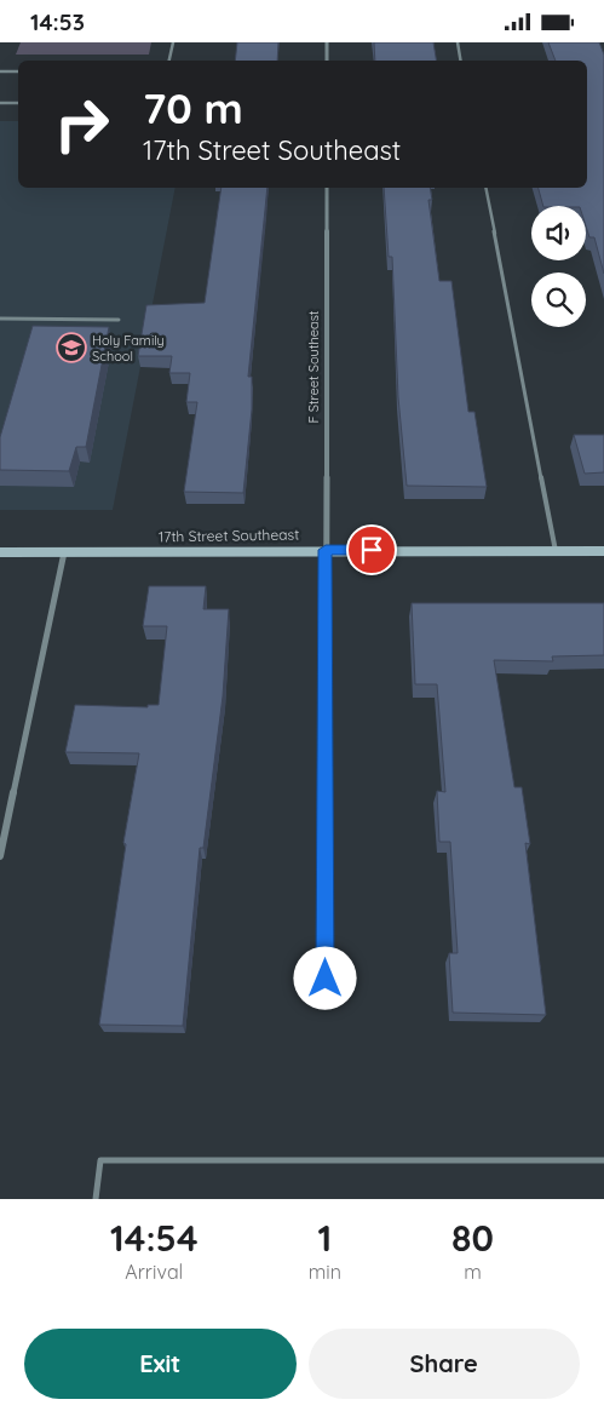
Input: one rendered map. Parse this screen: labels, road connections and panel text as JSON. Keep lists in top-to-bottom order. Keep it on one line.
{"streets":{"street":["F Street Southeast","17th Street Southeast"]},"crossings":[["F Street Southeast","17th Street Southeast"]],"places":{"school or university":["Holy Family School"]},"page":{"status":"14:53","turn":["70 m","17th Street Southeast"],"eta":["14:54","Arrival","1","min","80","m"],"buttons":["Exit","Share"]}}
